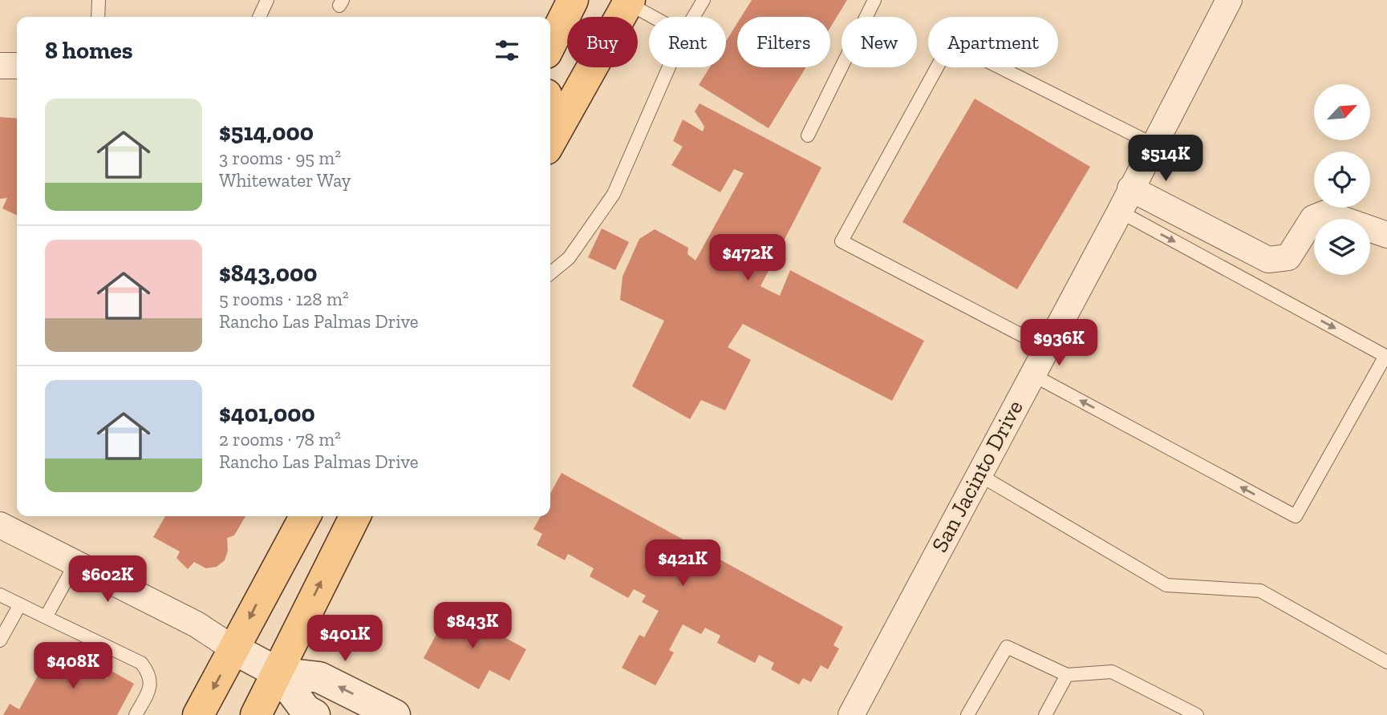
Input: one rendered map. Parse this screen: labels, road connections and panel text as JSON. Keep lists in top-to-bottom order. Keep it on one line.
{"streets":{"street":["San Jacinto Drive"]},"north":"top right","page":{"chip":["Buy","Rent","Filters","New","Apartment"],"heading":"8 homes","list":[{"name":"$514,000","note":"3 rooms · 95 m² · Whitewater Way"},{"name":"$843,000","note":"5 rooms · 128 m² · Rancho Las Palmas Drive"},{"name":"$401,000","note":"2 rooms · 78 m² · Rancho Las Palmas Drive"}],"price":["$514K","$472K","$936K","$421K","$602K","$843K","$401K","$408K"]}}
